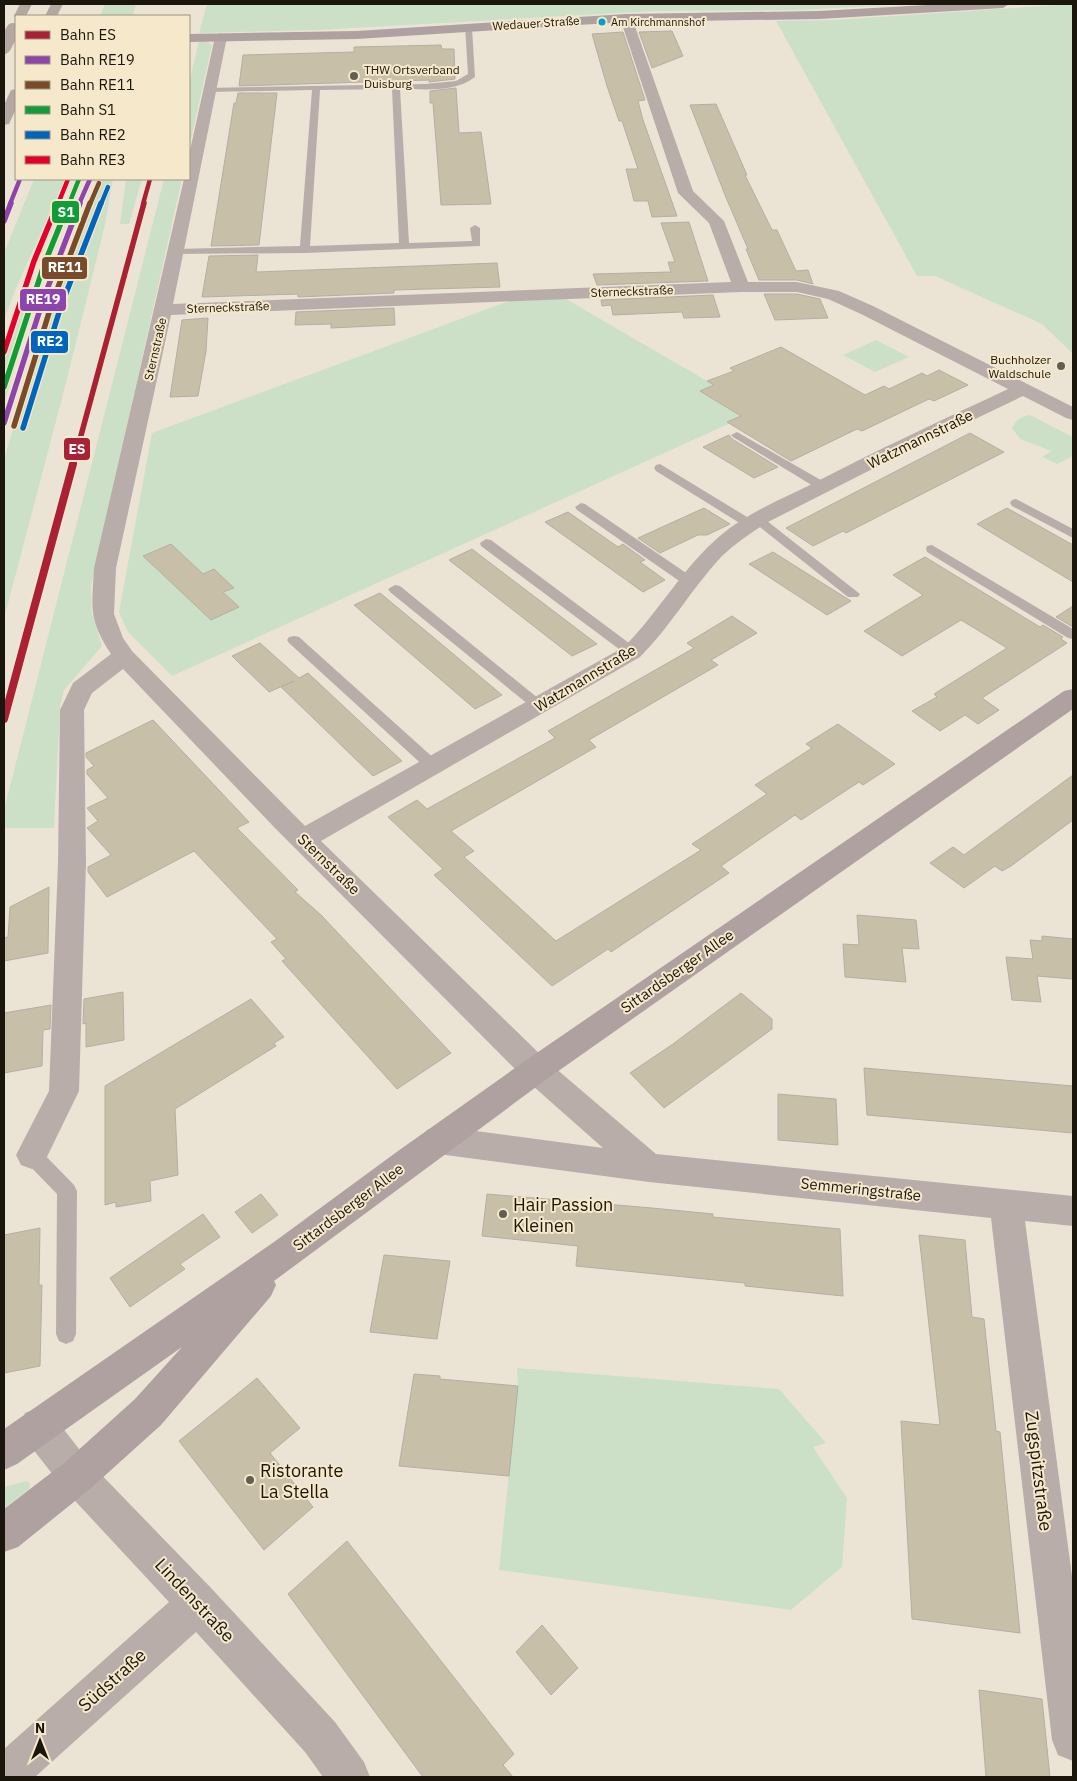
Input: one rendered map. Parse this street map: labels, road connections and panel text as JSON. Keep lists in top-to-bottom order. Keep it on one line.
{"streets":{"street":["Wedauer Straße","Sterneckstraße","Sternstraße","Watzmannstraße","Sittardsberger Allee","Semmeringstraße","Zugspitzstraße","Lindenstraße","Südstraße"]},"crossings":[["Wedauer Straße","Sternstraße"],["Sterneckstraße","Sternstraße"],["Sterneckstraße","Watzmannstraße"],["Sternstraße","Watzmannstraße"],["Sternstraße","Sittardsberger Allee"],["Sittardsberger Allee","Semmeringstraße"],["Sittardsberger Allee","Lindenstraße"],["Semmeringstraße","Zugspitzstraße"],["Lindenstraße","Südstraße"]],"places":["Am Kirchmannshof","THW Ortsverband Duisburg","Buchholzer Waldschule","Hair Passion Kleinen","Ristorante La Stella"],"lines":["rail line ES","rail line RE19","rail line S1","rail line RE3","rail line RE11","rail line RE2"],"legend":["Bahn ES","Bahn RE19","Bahn RE11","Bahn S1","Bahn RE2","Bahn RE3"],"north":"top"}
